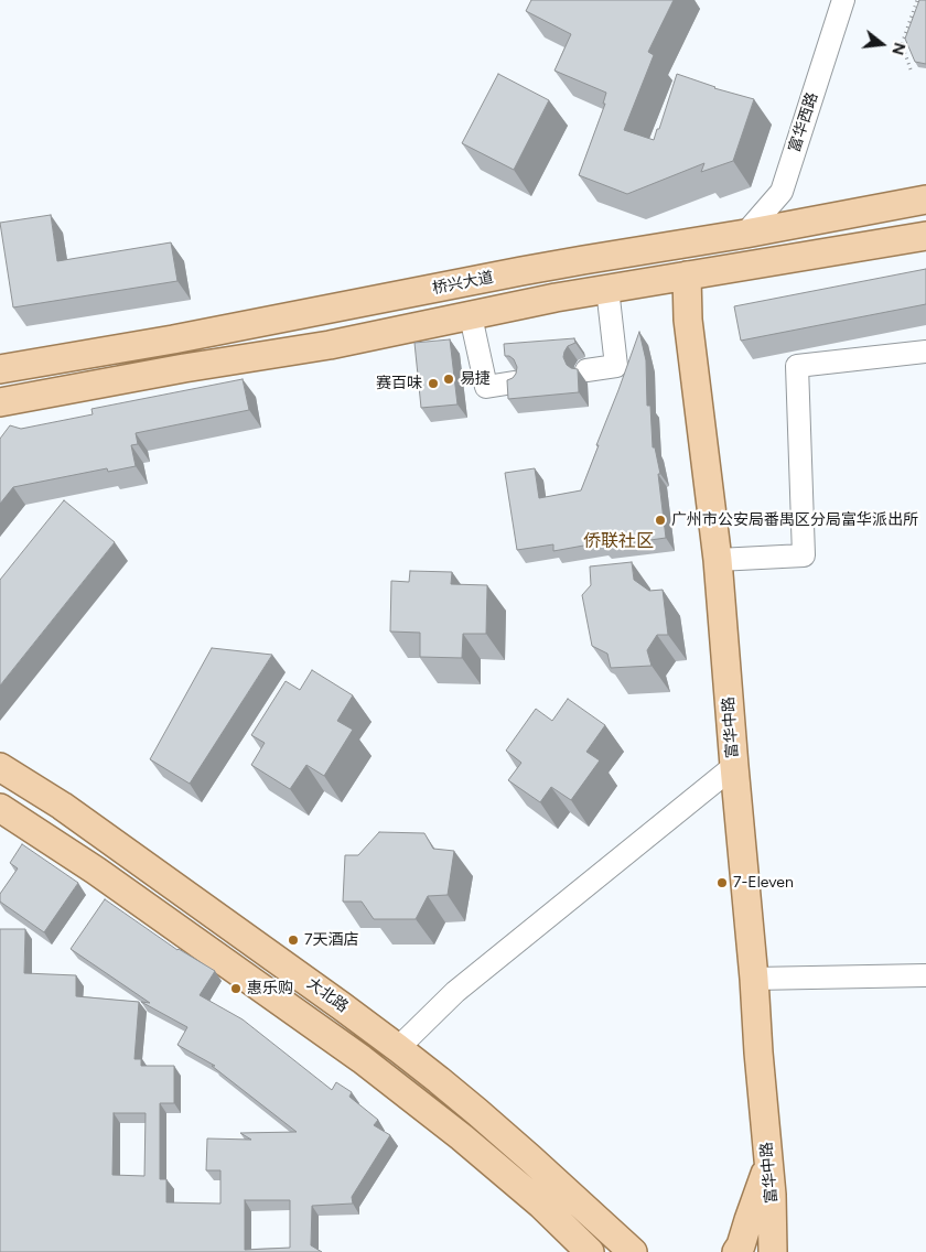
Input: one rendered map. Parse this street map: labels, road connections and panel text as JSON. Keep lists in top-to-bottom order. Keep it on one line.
{"streets":{"main road":["桥兴大道","富华中路","大北路"],"street":["富华西路"]},"crossings":[["富华西路","桥兴大道"]],"districts":["侨联社区"],"places":["易捷","赛百味","广州市公安局番禺区分局富华派出所","7-Eleven","7天酒店","惠乐购"],"north":"right"}
